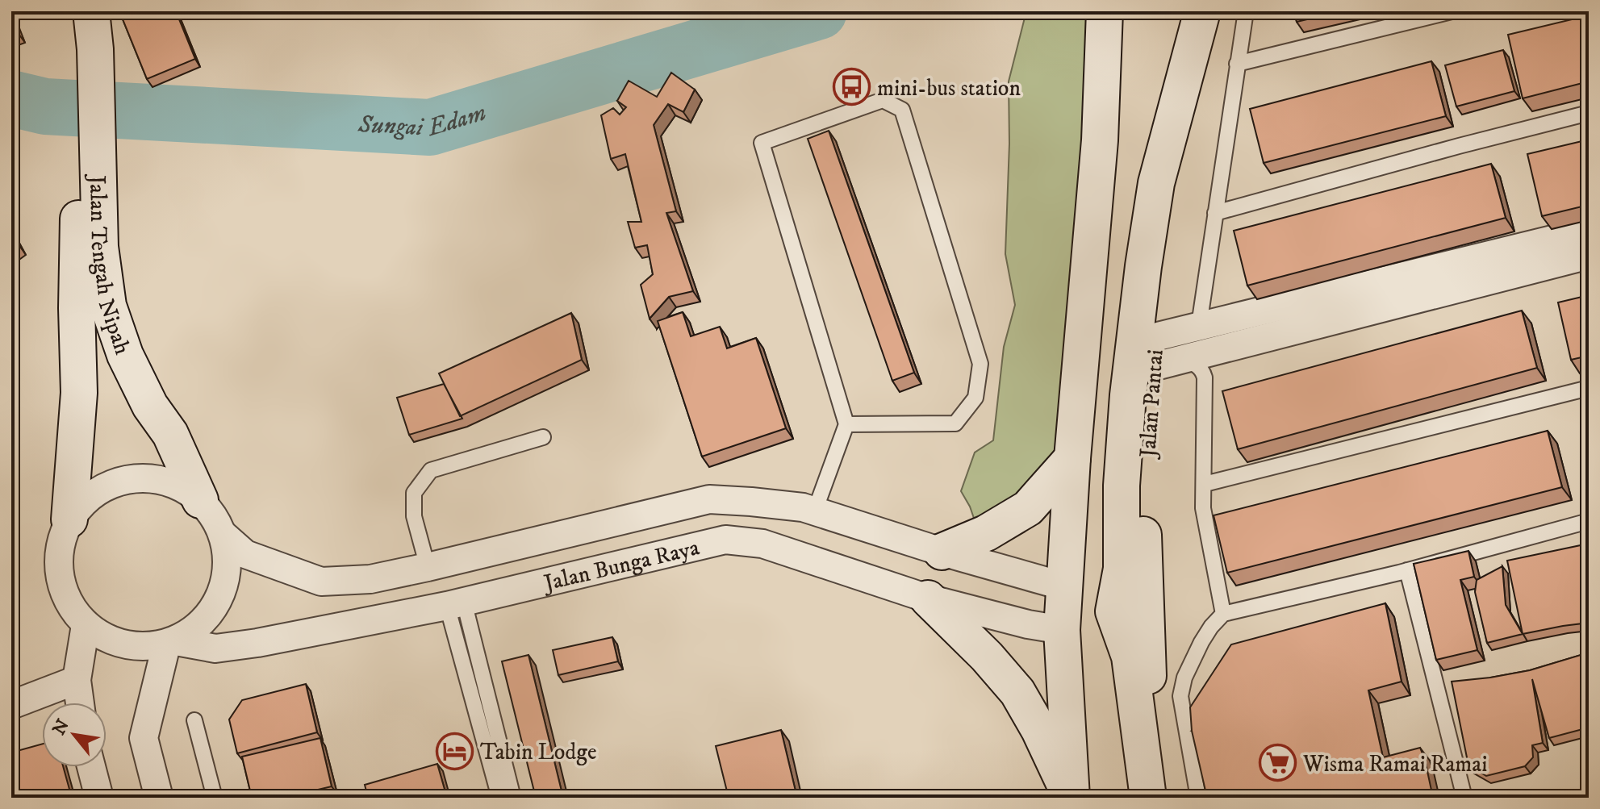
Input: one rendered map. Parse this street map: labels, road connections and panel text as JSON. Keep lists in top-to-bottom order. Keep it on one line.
{"streets":{"street":["Jalan Tengah Nipah","Jalan Pantai","Jalan Bunga Raya"]},"crossings":[["Jalan Tengah Nipah","Jalan Bunga Raya"]],"water":["Sungai Edam"],"places":{"bus stop":["mini-bus station"],"hotel":["Tabin Lodge"],"supermarket":["Wisma Ramai Ramai"]},"north":"top left"}
